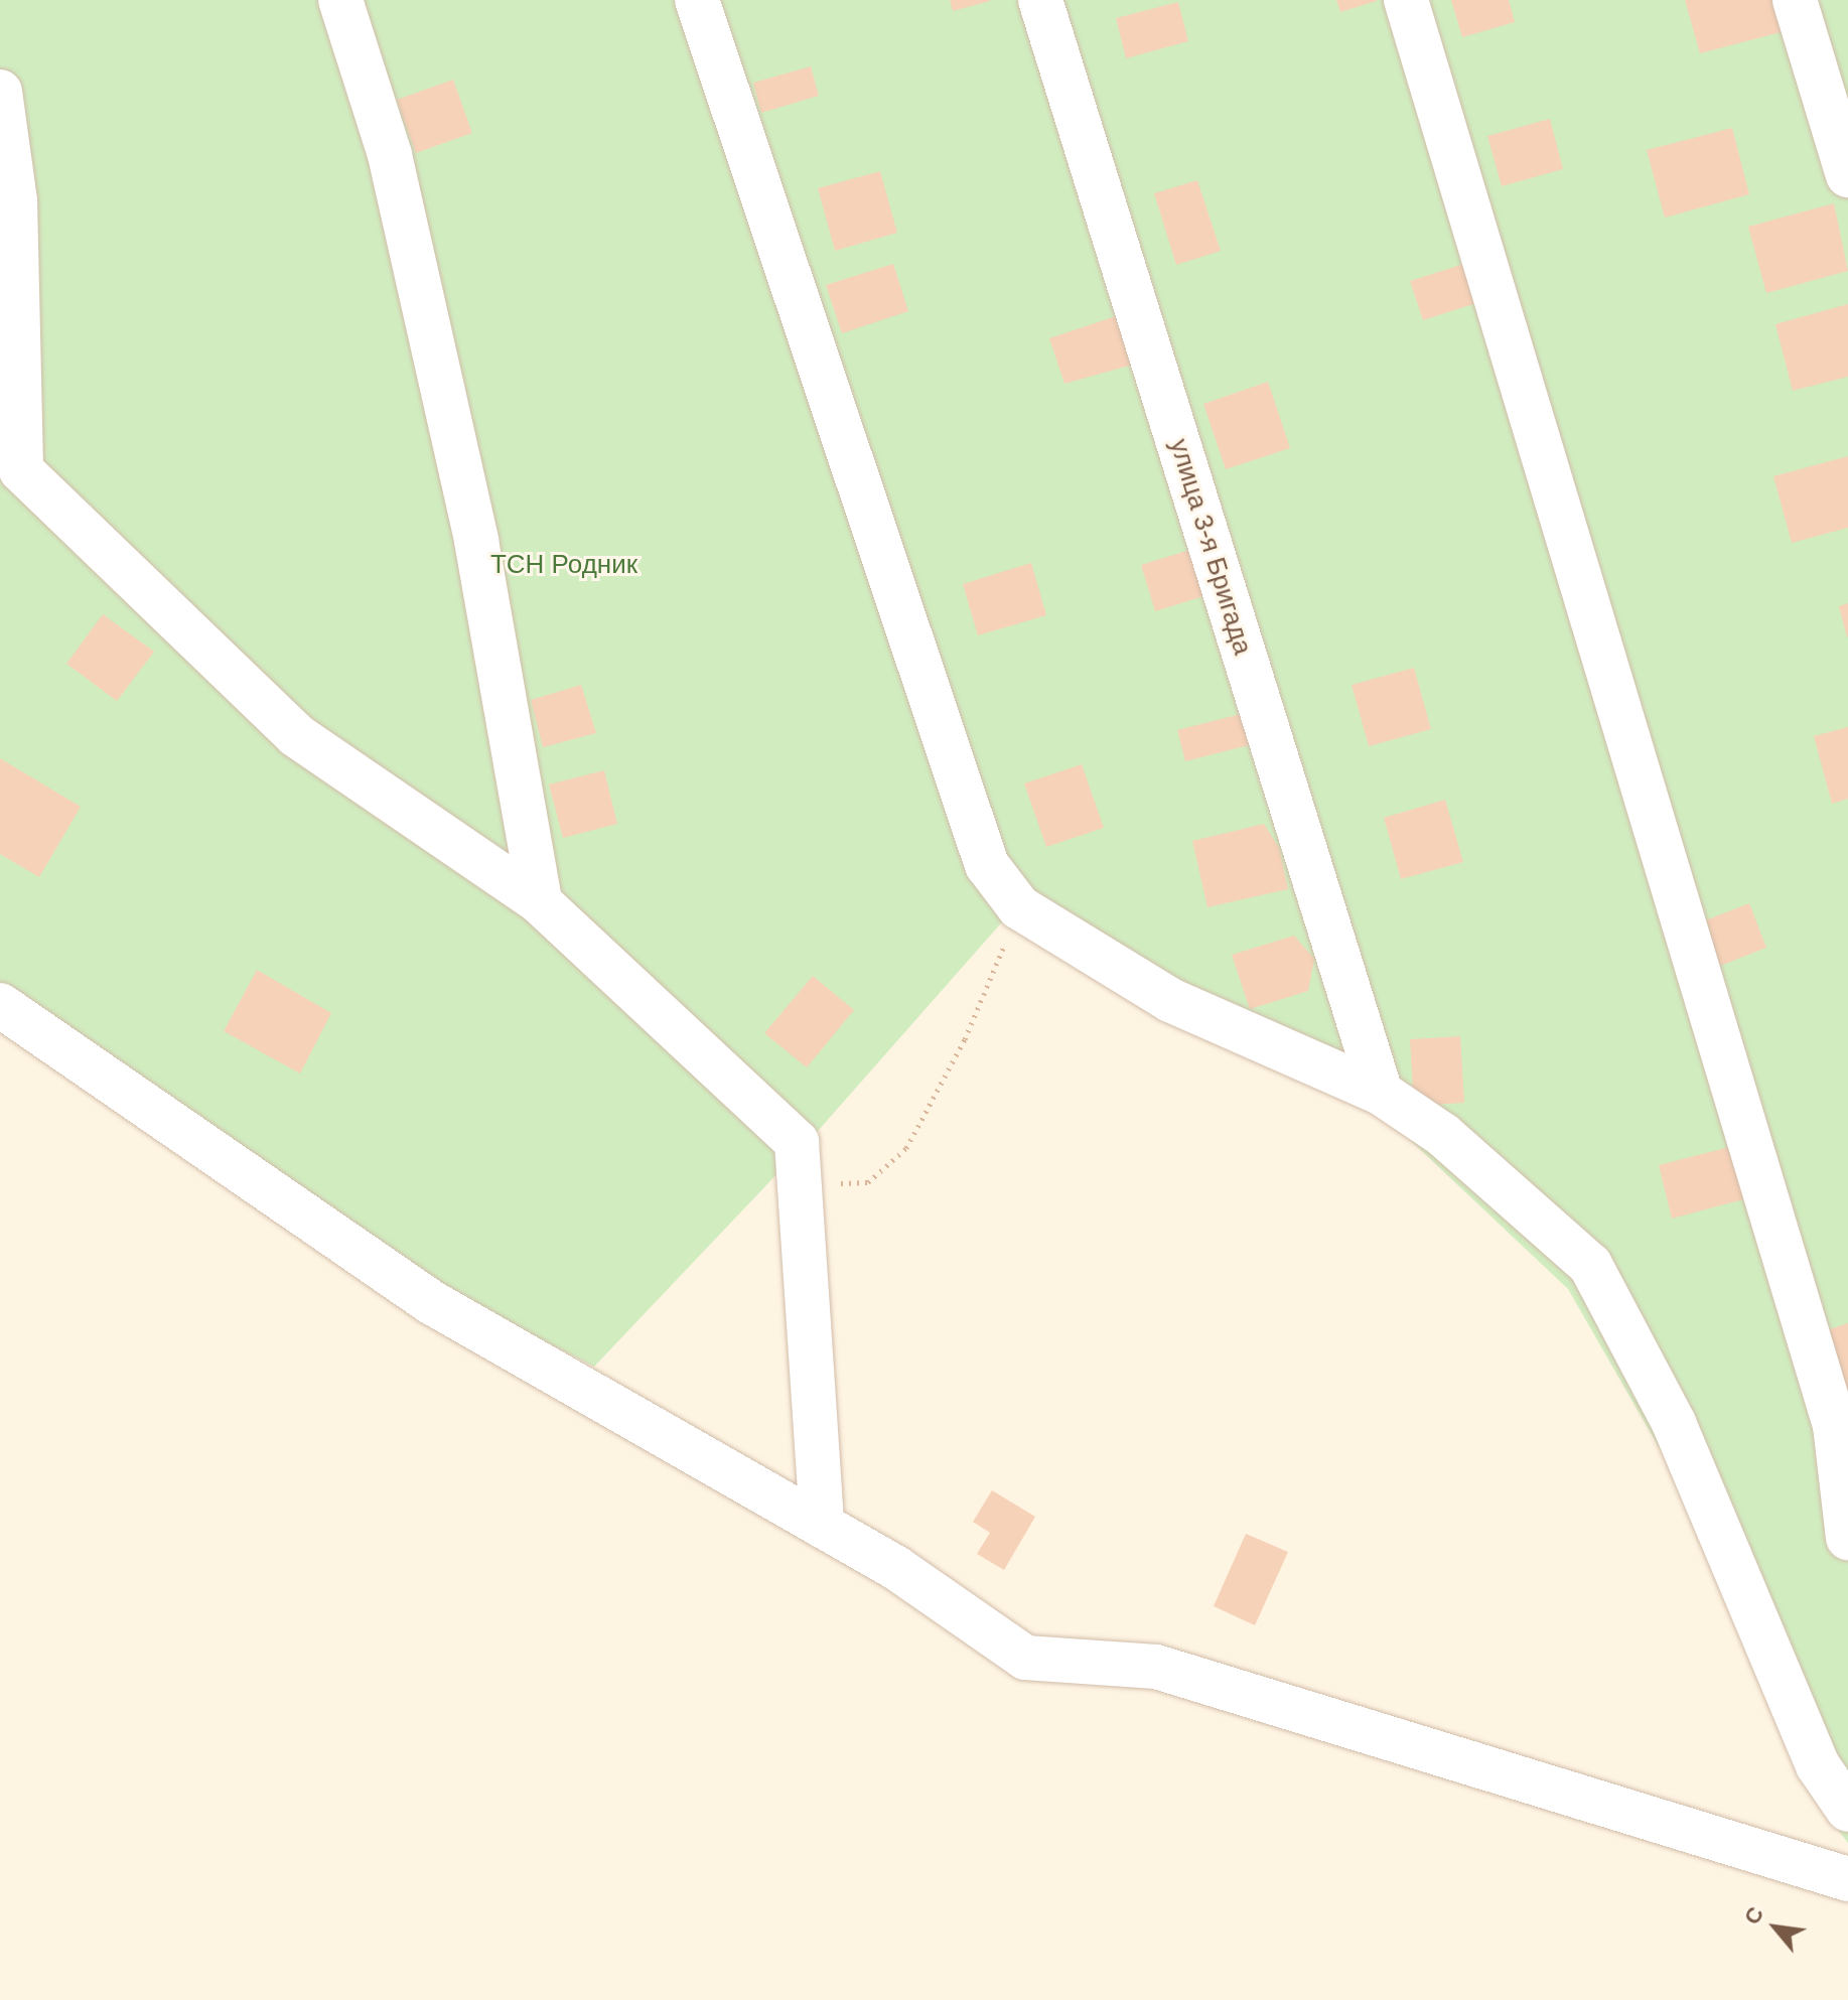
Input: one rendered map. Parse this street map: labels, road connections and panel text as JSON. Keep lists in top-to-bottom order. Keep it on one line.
{"streets":{"lane":["улица 3-я Бригада"]},"parks":["ТСН Родник"],"north":"top left"}
